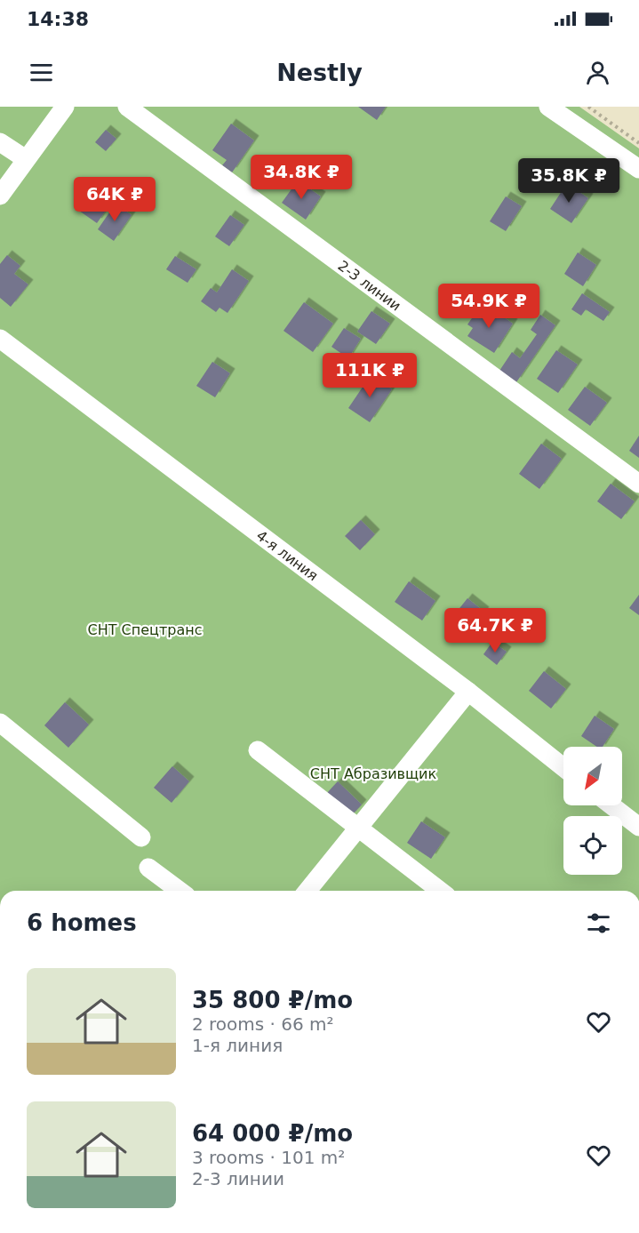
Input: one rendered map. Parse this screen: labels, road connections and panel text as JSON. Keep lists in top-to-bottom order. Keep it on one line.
{"streets":{"street":["2-3 линии","4-я линия"]},"parks":["СНТ Спецтранс","СНТ Абразивщик"],"north":"bottom left","page":{"status":"14:38","header":"Nestly","price":["34.8K ₽","35.8K ₽","64K ₽","54.9K ₽","111K ₽","64.7K ₽"],"heading":"6 homes","list":[{"name":"35 800 ₽/mo","note":"2 rooms · 66 m² · 1-я линия"},{"name":"64 000 ₽/mo","note":"3 rooms · 101 m² · 2-3 линии"}]}}
